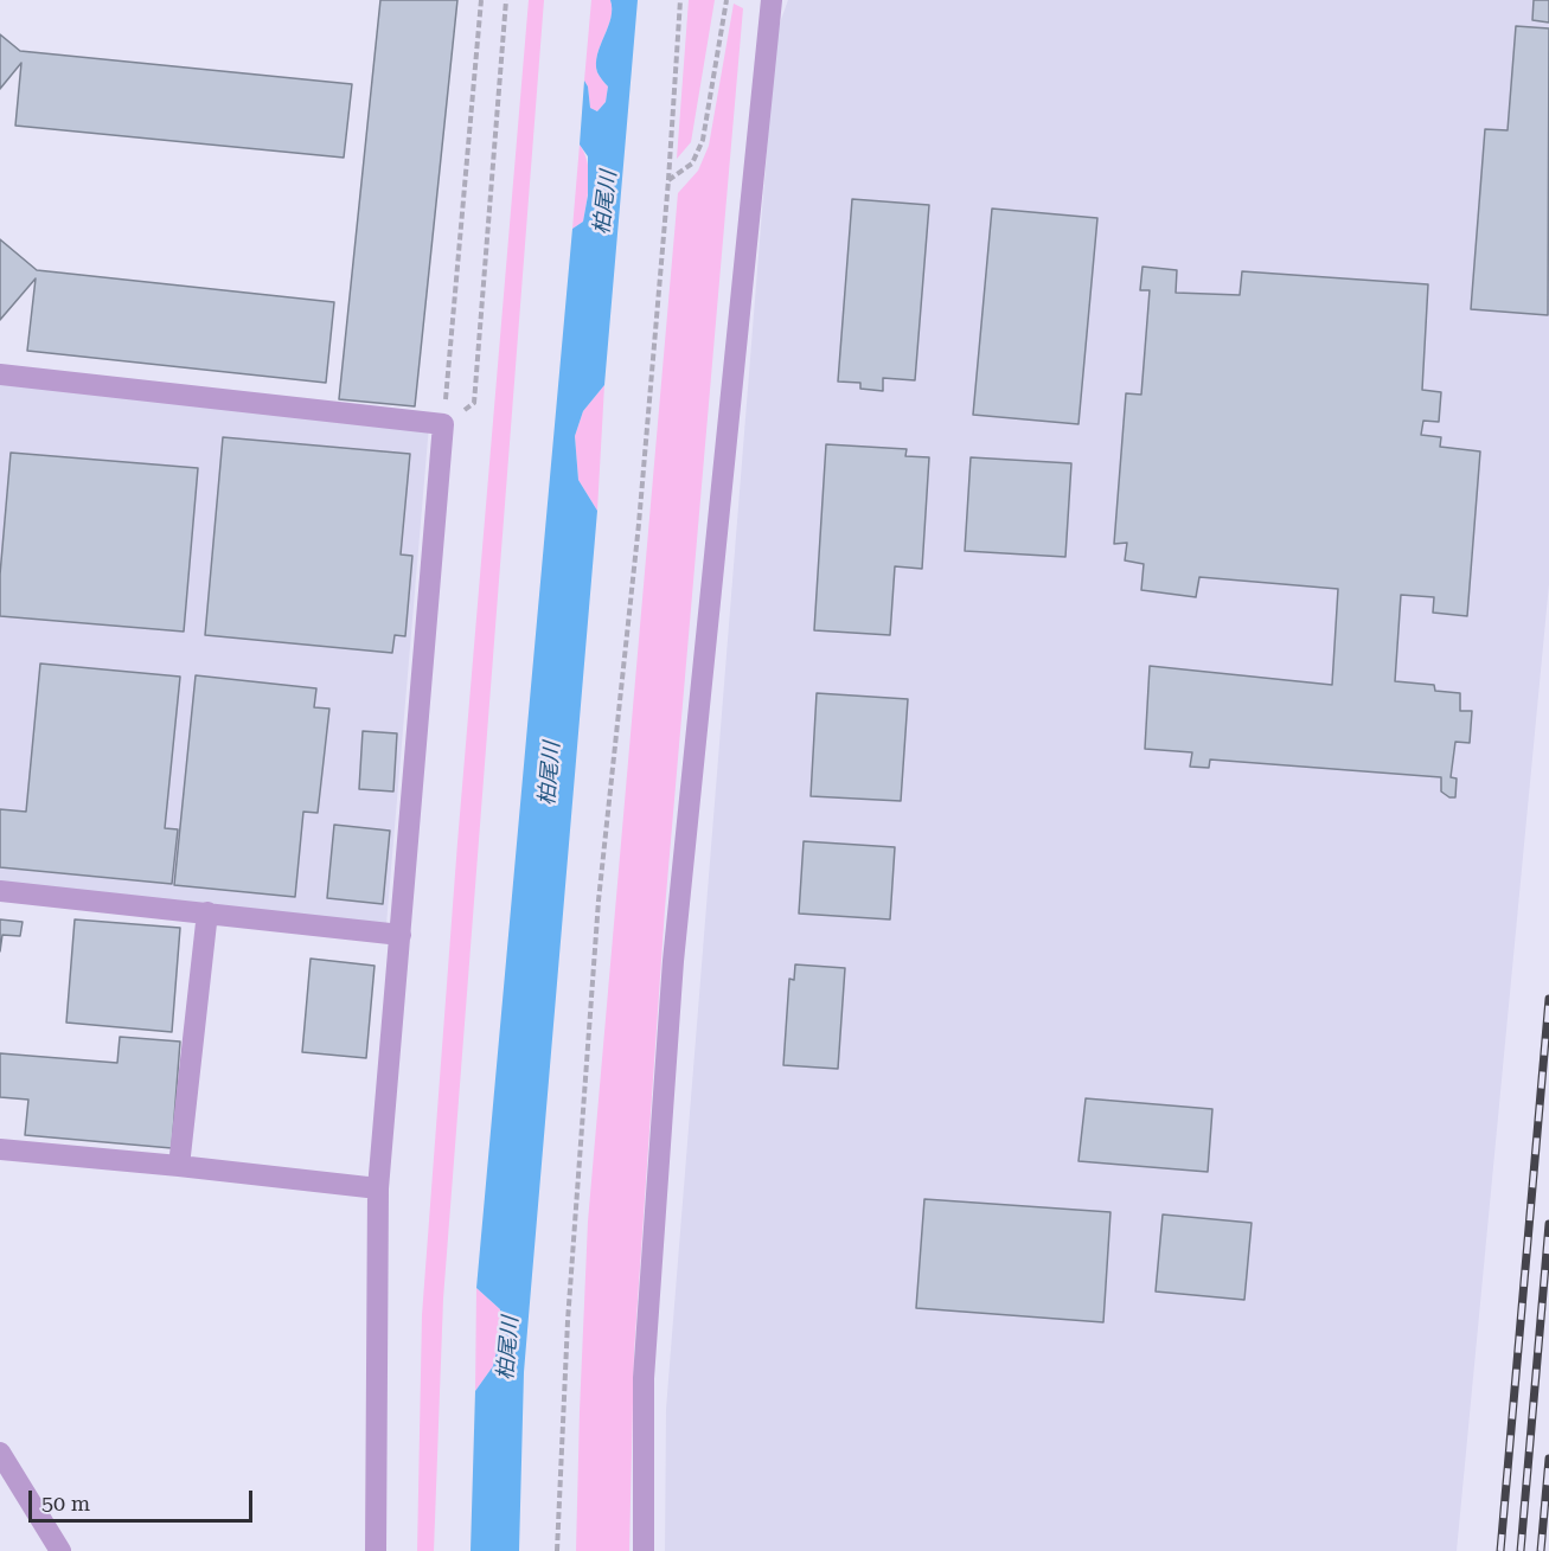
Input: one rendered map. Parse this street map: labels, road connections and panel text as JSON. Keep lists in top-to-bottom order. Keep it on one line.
{"water":["柏尾川"],"scale_bar":"50 m"}
